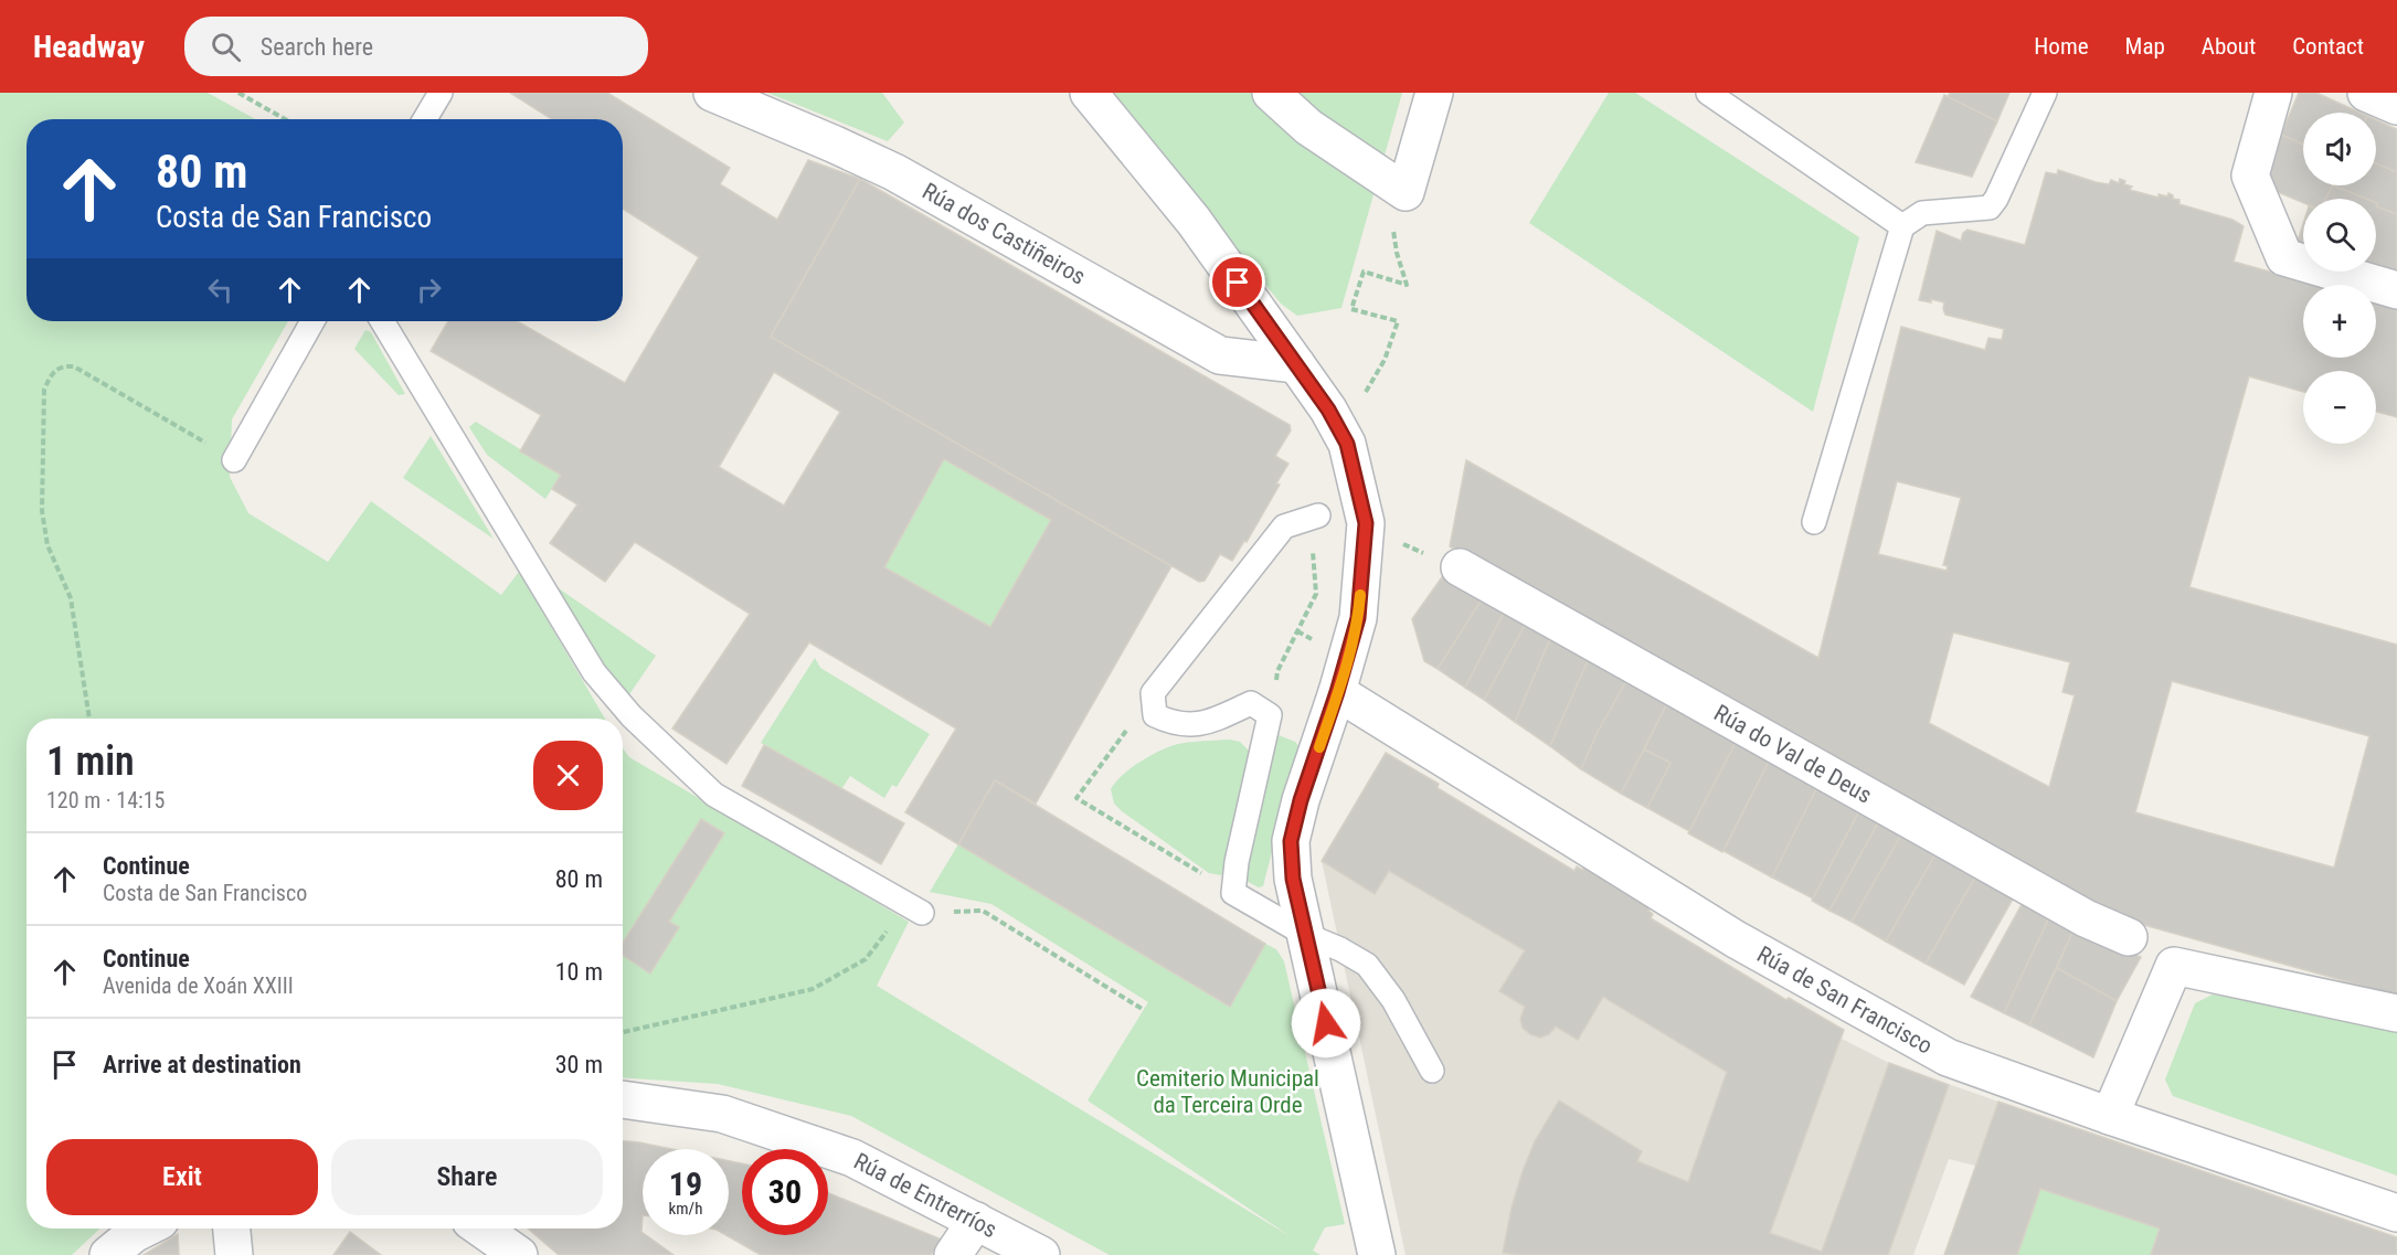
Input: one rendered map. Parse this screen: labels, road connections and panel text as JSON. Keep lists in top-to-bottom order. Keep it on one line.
{"streets":{"street":["Rúa dos Castiñeiros","Rúa do Val de Deus","Rúa de San Francisco","Rúa de Entrerríos"]},"parks":["Cemiterio Municipal da Terceira Orde"],"page":{"header":"Headway","search":"Search here","nav":["Home","Map","About","Contact"],"map_buttons":["+","−"],"turn":["80 m","Costa de San Francisco"],"heading":["1 min","120 m · 14:15"],"list":[{"name":"Continue","note":"Costa de San Francisco","value":"80 m"},{"name":"Continue","note":"Avenida de Xoán XXIII","value":"10 m"},{"name":"Arrive at destination","value":"30 m"}],"buttons":["Exit","Share"],"speed":"19 km/h","limit":"30"}}
